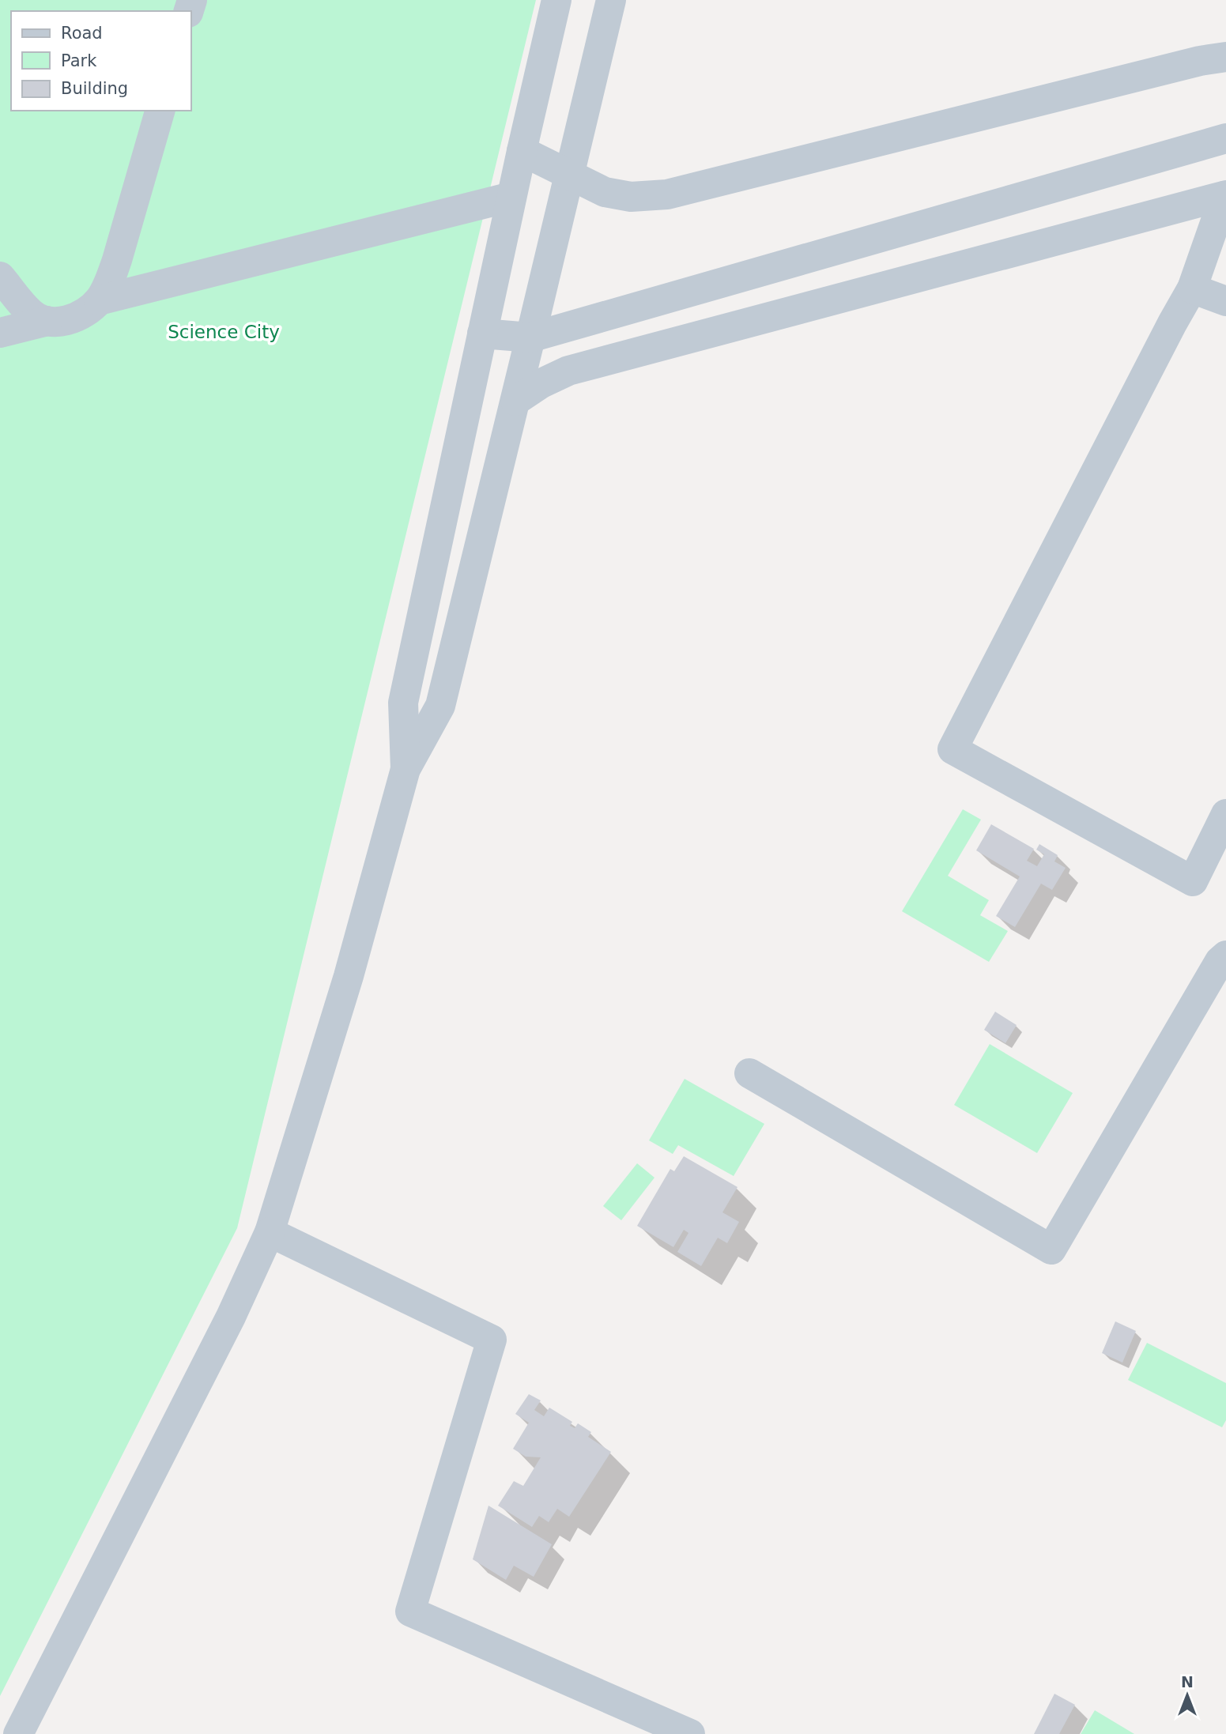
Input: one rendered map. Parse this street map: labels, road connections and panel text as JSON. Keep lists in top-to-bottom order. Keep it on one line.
{"parks":["Science City"],"legend":["Road","Park","Building"],"north":"top"}
